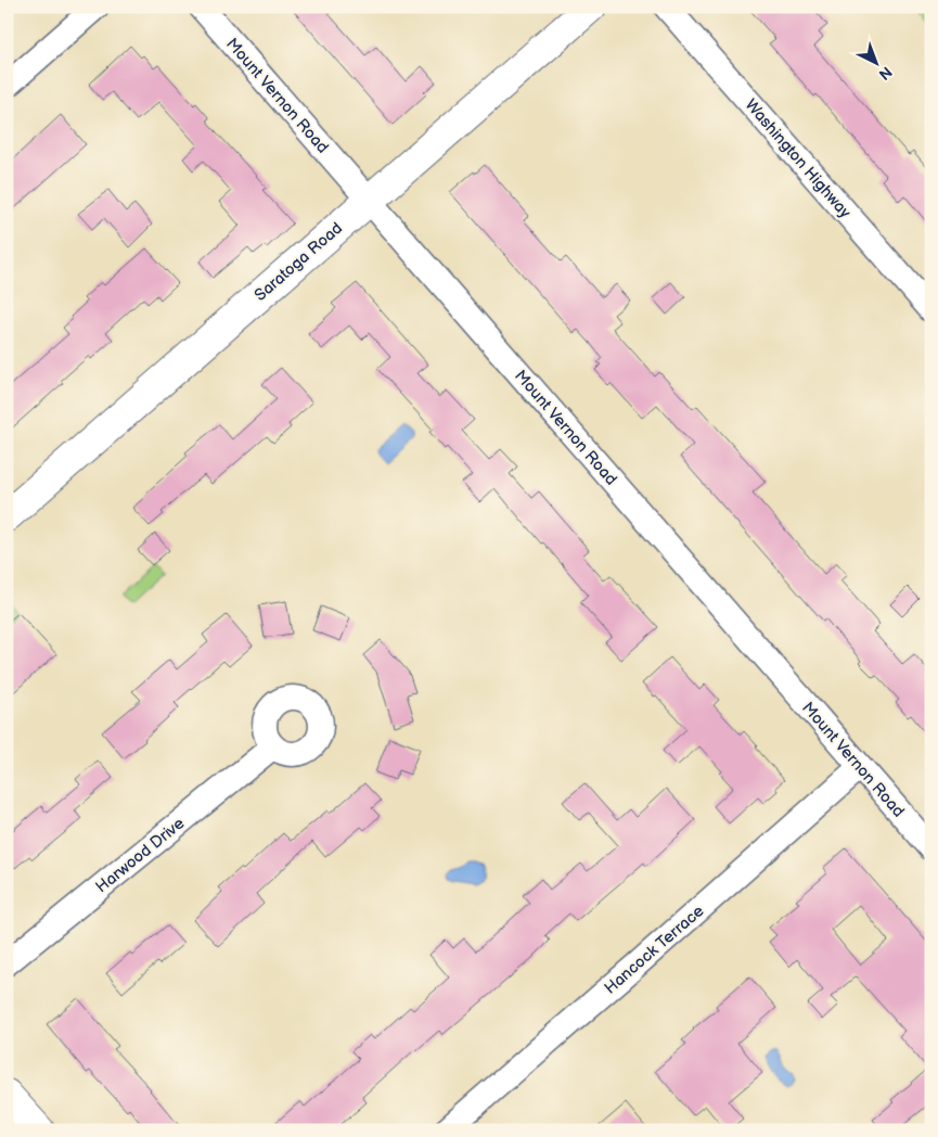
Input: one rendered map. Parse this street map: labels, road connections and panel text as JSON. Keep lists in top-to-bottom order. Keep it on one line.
{"streets":{"street":["Mount Vernon Road","Washington Highway","Saratoga Road","Harwood Drive","Hancock Terrace"]},"crossings":[["Mount Vernon Road","Saratoga Road"],["Mount Vernon Road","Hancock Terrace"]],"north":"bottom right"}
